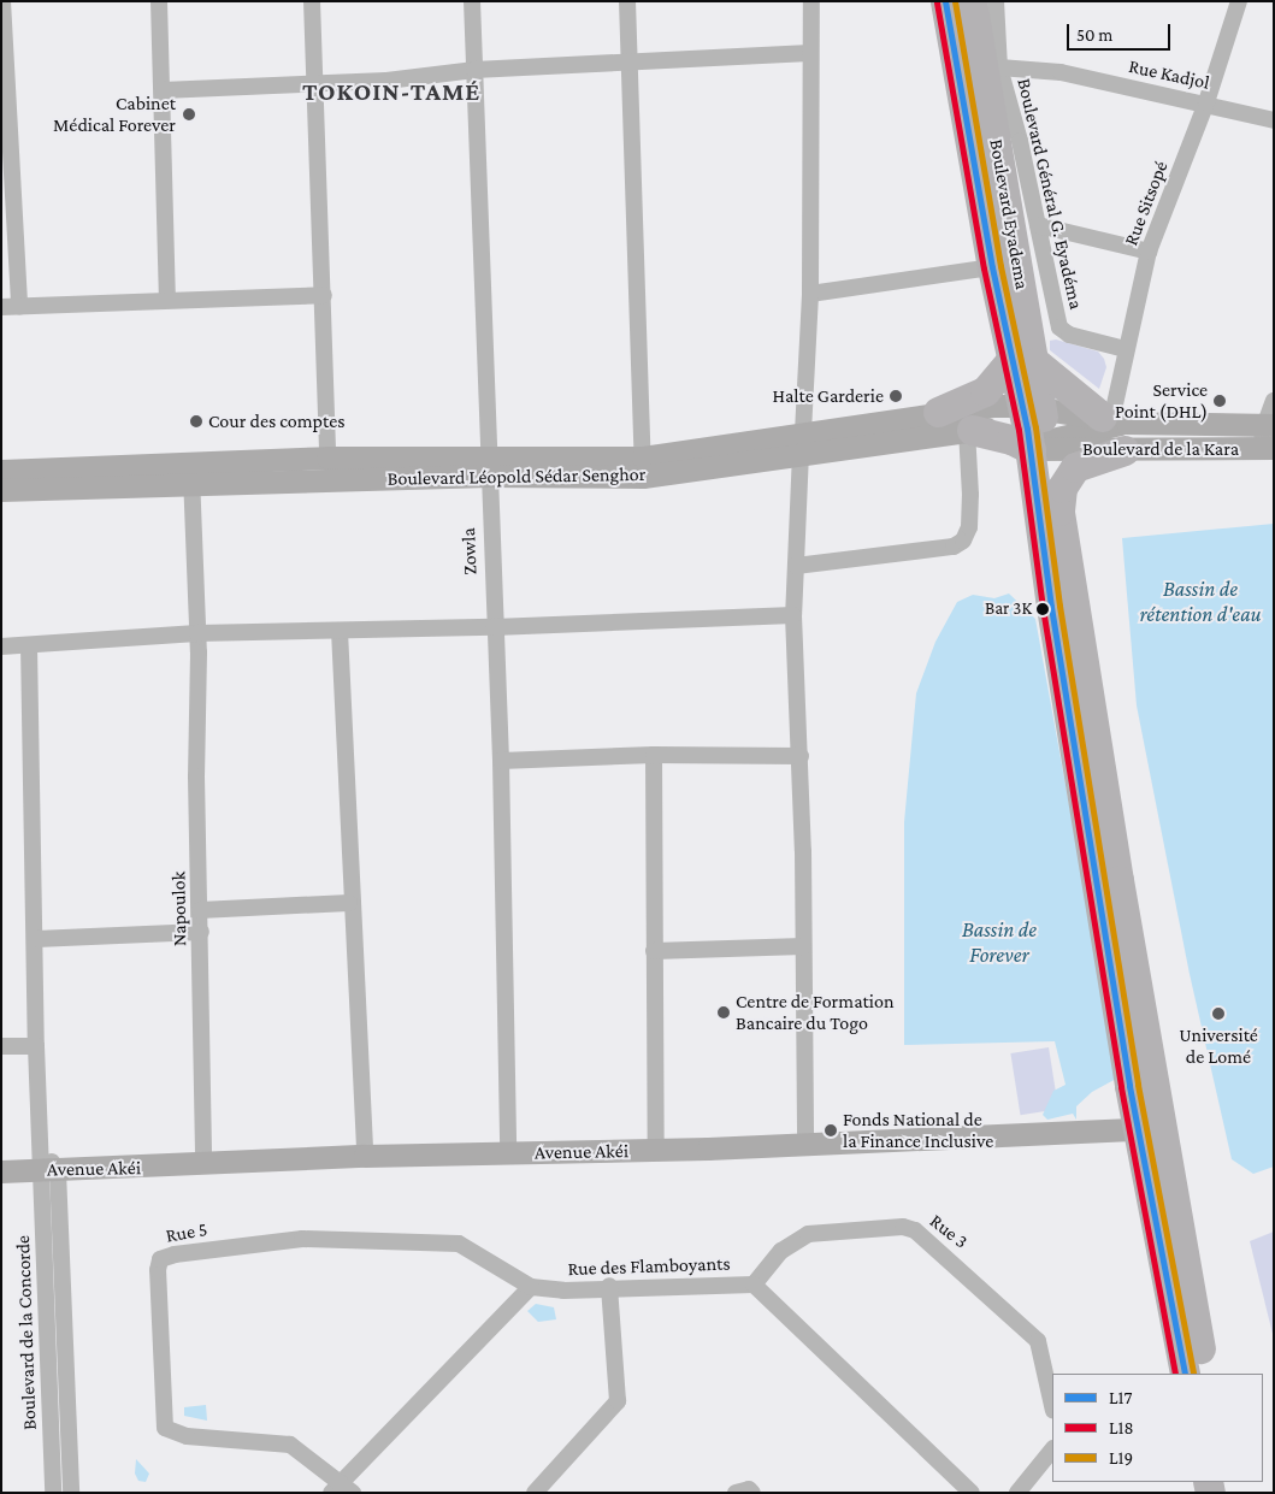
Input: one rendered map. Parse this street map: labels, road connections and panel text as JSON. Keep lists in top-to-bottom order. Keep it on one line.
{"streets":{"highway":["Boulevard Eyadema"],"main road":["Boulevard de la Kara","Boulevard Léopold Sédar Senghor","Avenue Akéi"],"street":["Rue Kadjol","Boulevard Général G. Eyadéma","Rue Sitsopé","Zowla","Napoulok","Rue 3","Rue 5","Rue des Flamboyants","Boulevard de la Concorde"]},"crossings":[["Rue Kadjol","Boulevard Général G. Eyadéma"],["Rue Kadjol","Rue Sitsopé"],["Rue Kadjol","Boulevard Eyadema"],["Boulevard Général G. Eyadéma","Rue Sitsopé"],["Boulevard Général G. Eyadéma","Boulevard Eyadema"],["Rue Sitsopé","Boulevard de la Kara"],["Boulevard Eyadema","Boulevard de la Kara"],["Boulevard Eyadema","Avenue Akéi"],["Boulevard Léopold Sédar Senghor","Zowla"],["Boulevard Léopold Sédar Senghor","Napoulok"],["Zowla","Avenue Akéi"],["Napoulok","Avenue Akéi"],["Avenue Akéi","Boulevard de la Concorde"],["Rue 3","Rue des Flamboyants"],["Rue 5","Rue des Flamboyants"]],"districts":["TOKOIN-TAMÉ"],"water":["Bassin de rétention d'eau","Bassin de Forever"],"places":["Cabinet Médical Forever","Halte Garderie","Service Point (DHL)","Cour des comptes","Bar 3K","Centre de Formation Bancaire du Togo","Université de Lomé","Fonds National de la Finance Inclusive"],"lines":["transit line L17","transit line L19","transit line L18"],"legend":["L17","L18","L19"],"scale_bar":"50 m"}
